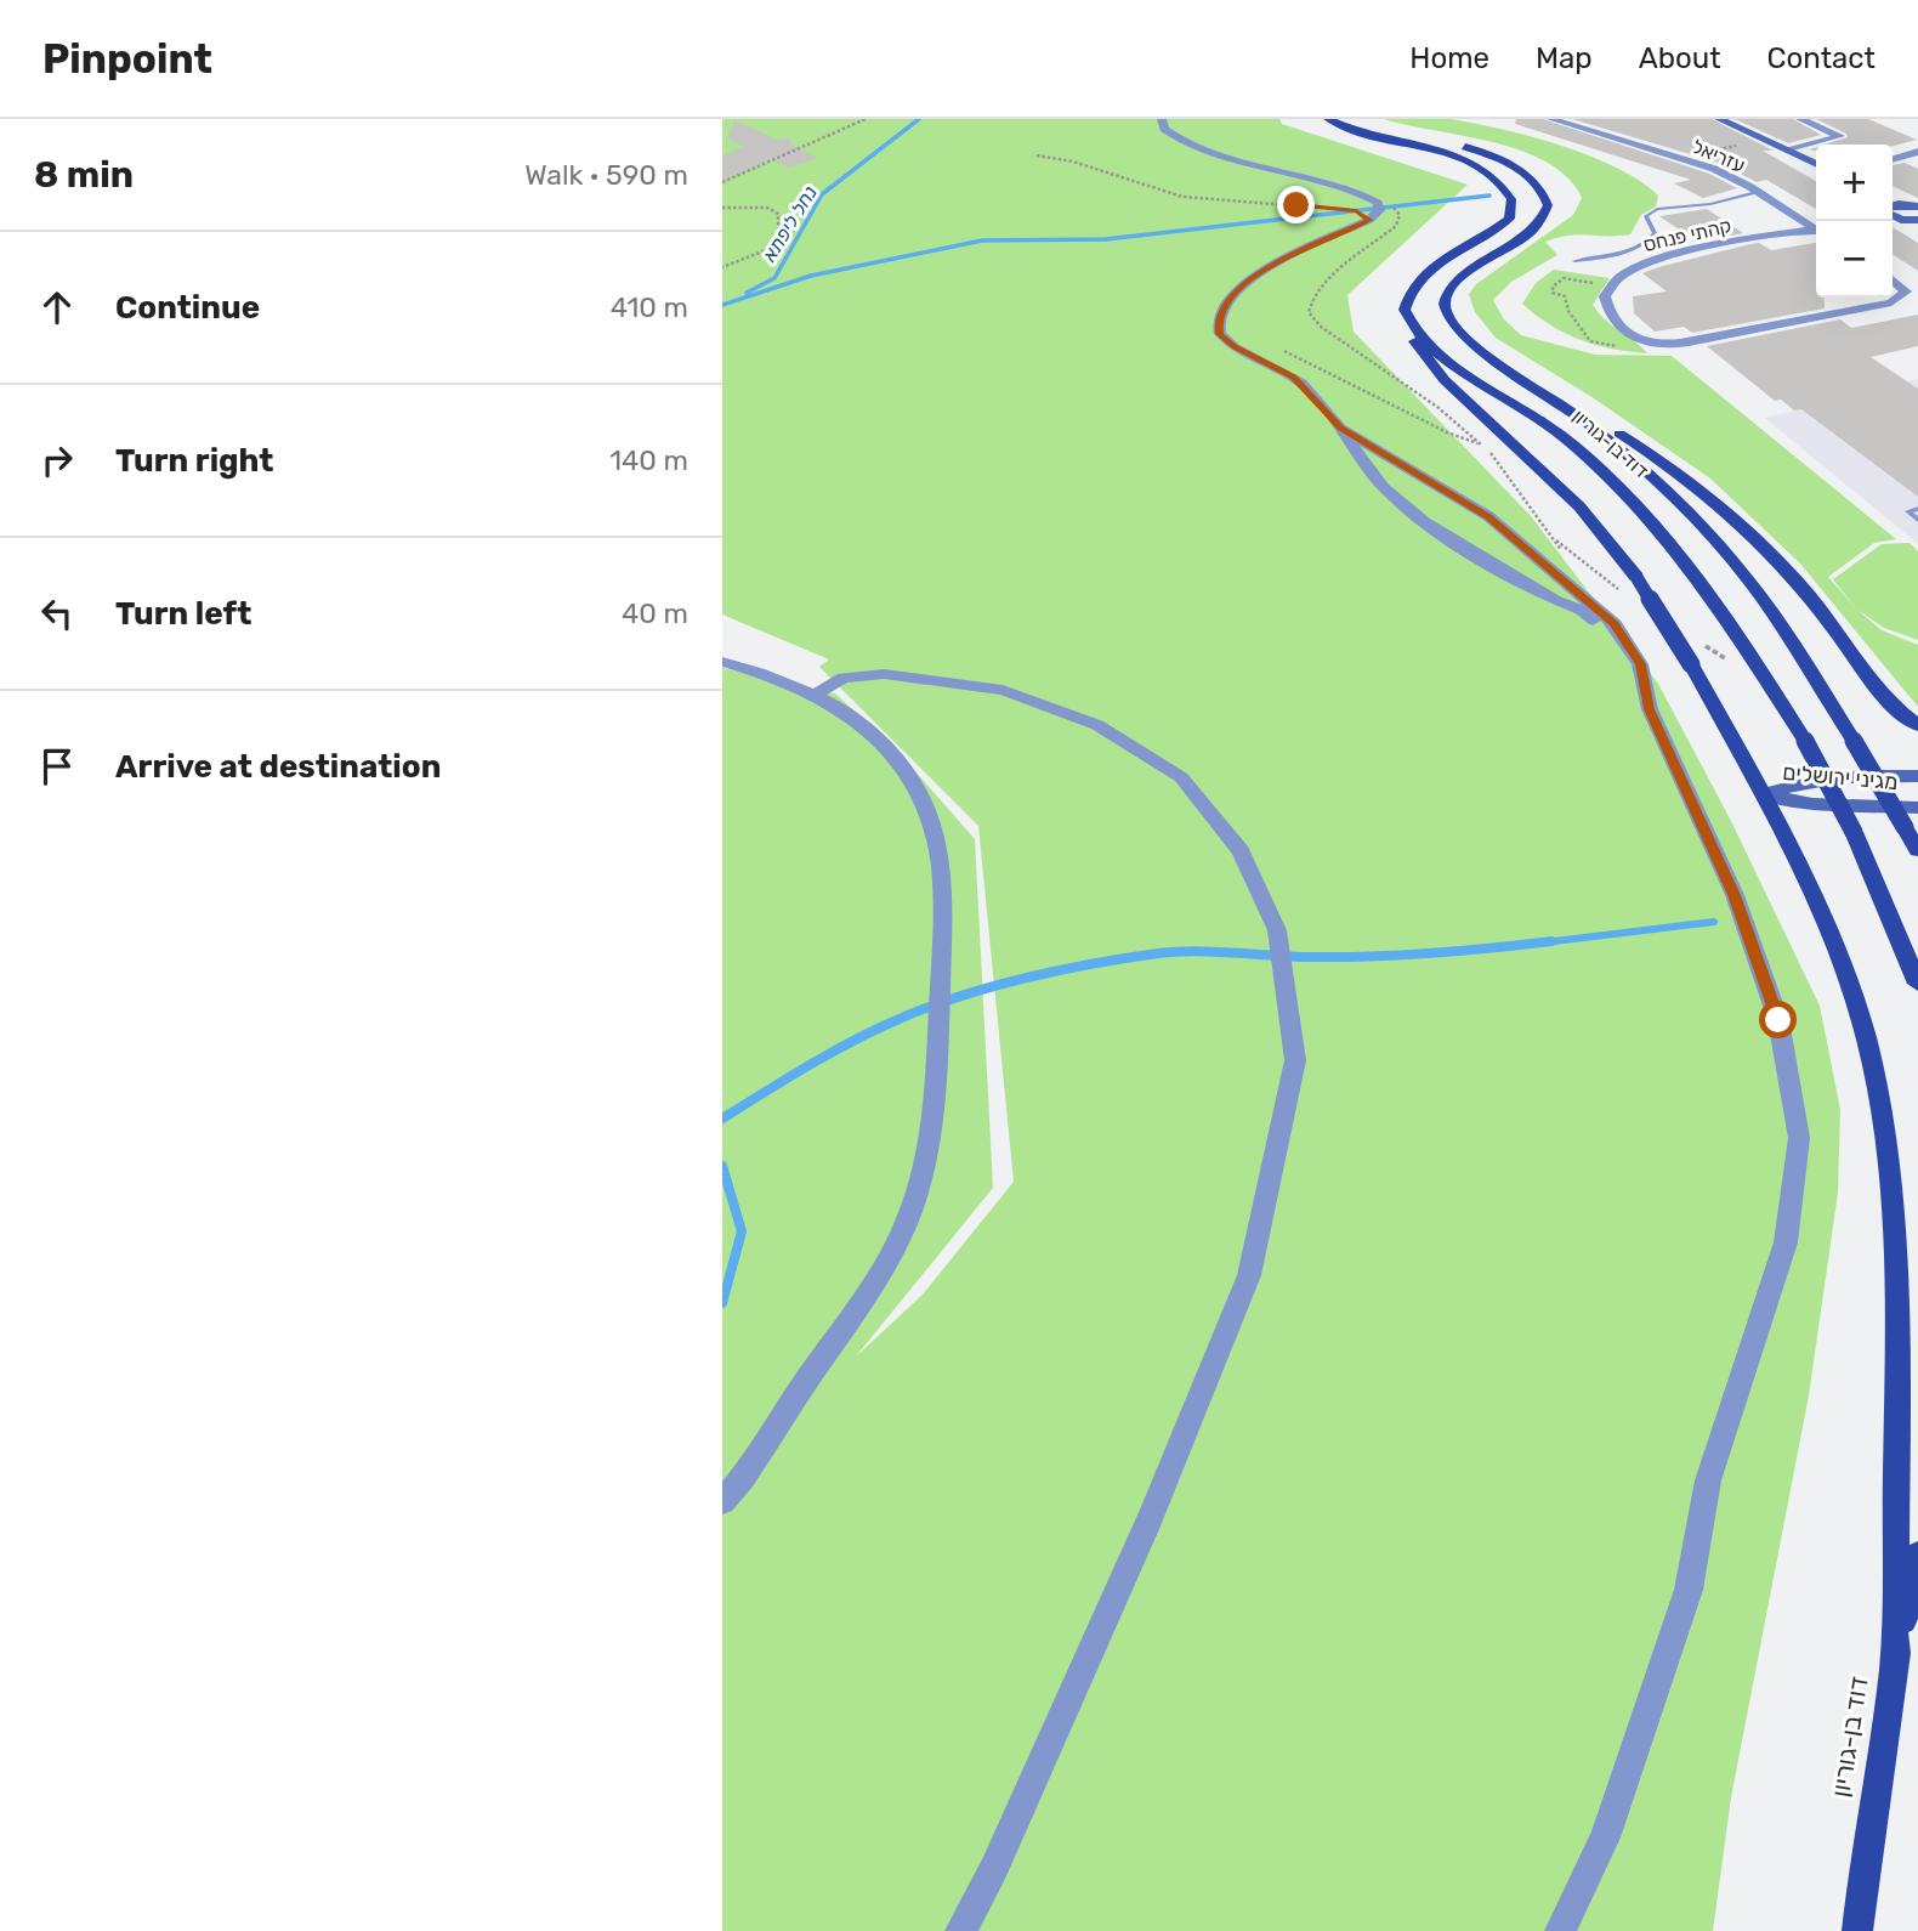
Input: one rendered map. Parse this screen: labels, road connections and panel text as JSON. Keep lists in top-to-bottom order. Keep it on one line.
{"streets":{"main road":["דוד בן-גוריון"],"street":["עזריאל","קהתי פנחס","מגיני ירושלים"]},"water":["נחל ליפתא"],"page":{"header":"Pinpoint","nav":["Home","Map","About","Contact"],"heading":["8 min","Walk · 590 m"],"map_buttons":["+","−"],"list":[["Continue","410 m"],["Turn right","140 m"],["Turn left","40 m"],"Arrive at destination"]}}
